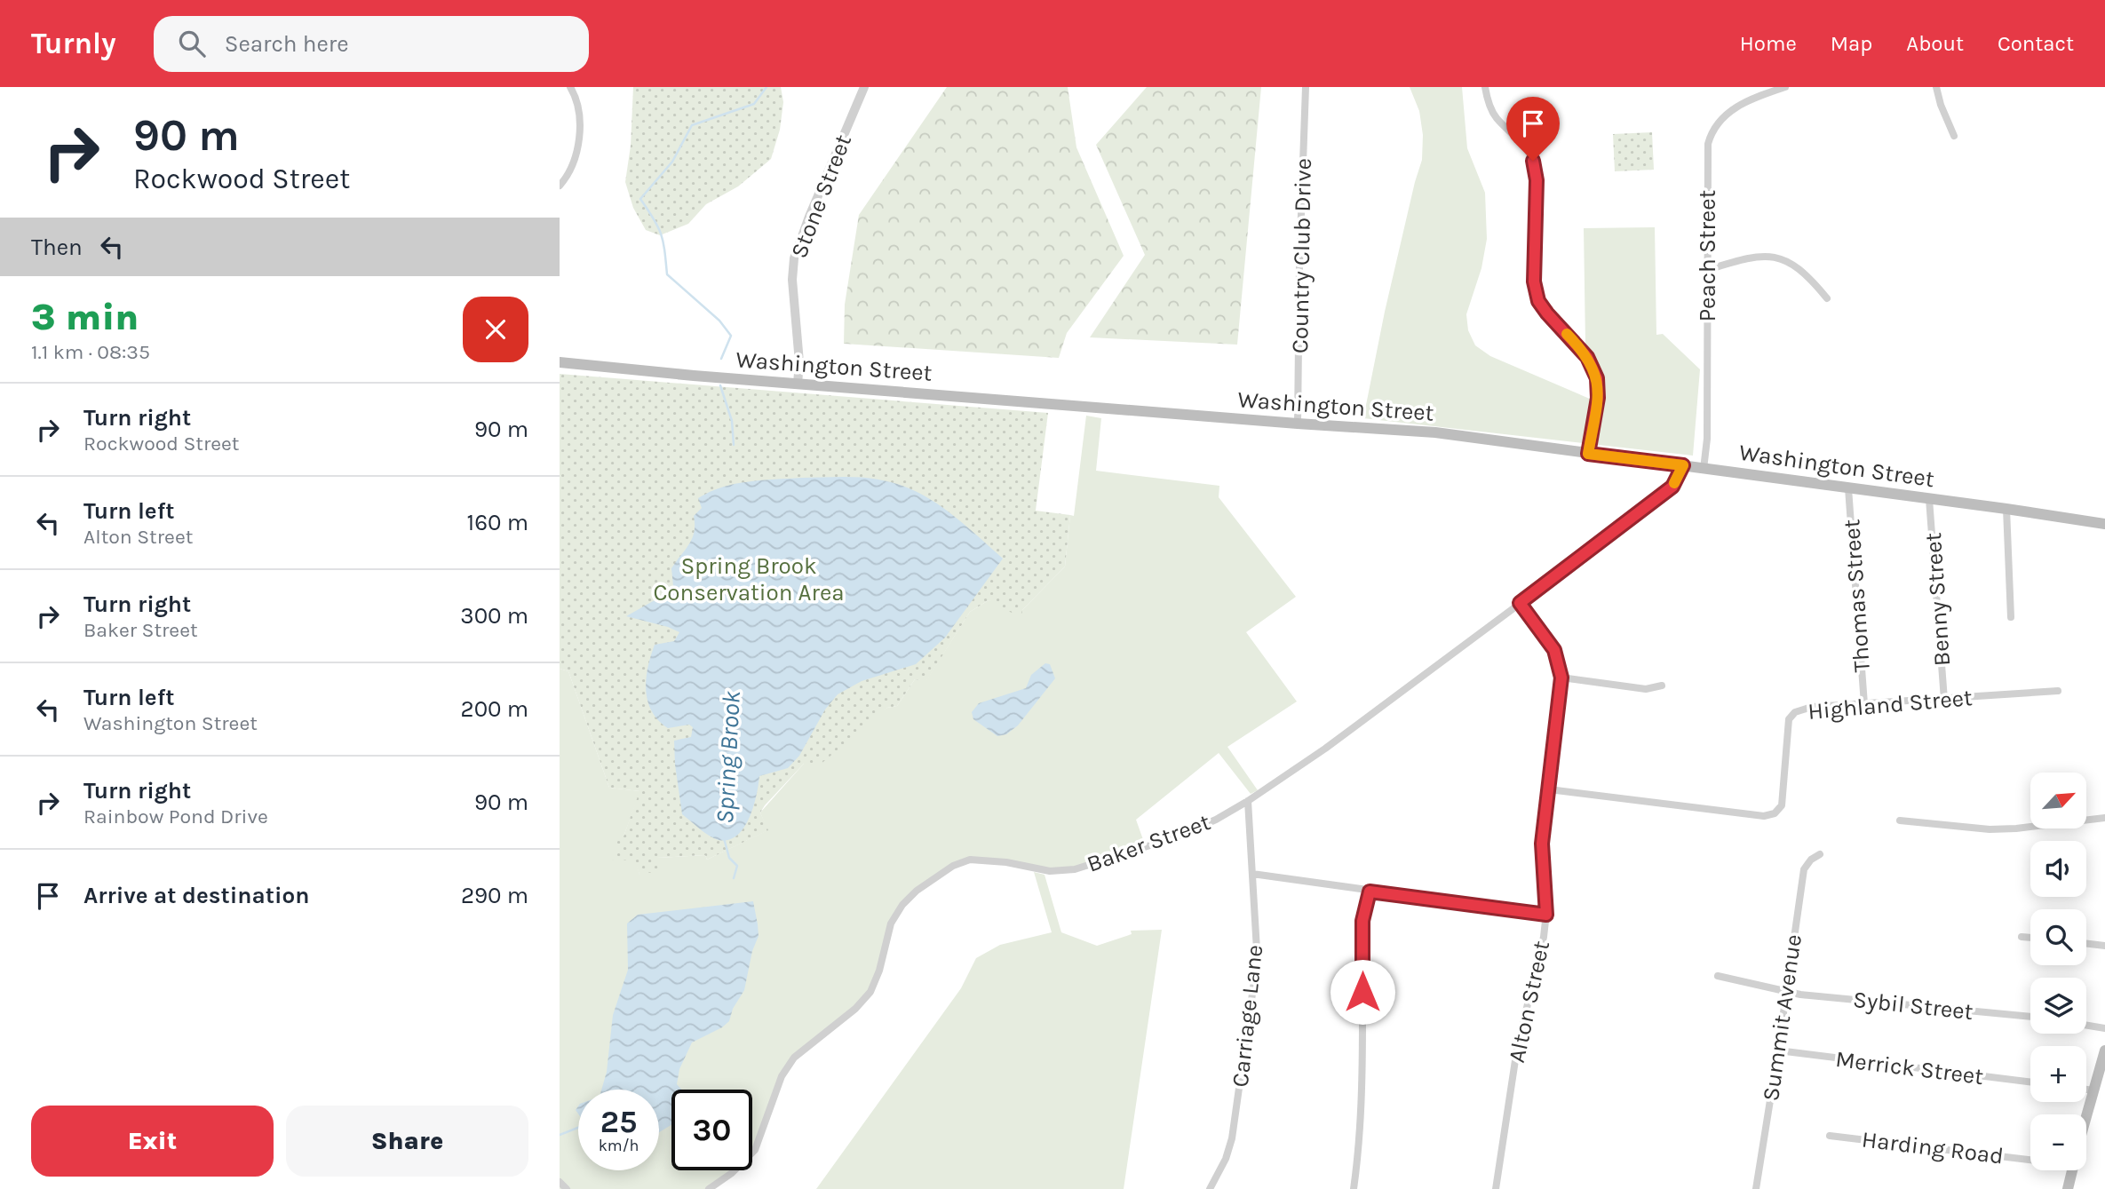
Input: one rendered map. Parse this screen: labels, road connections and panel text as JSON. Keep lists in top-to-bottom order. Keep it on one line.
{"streets":{"main road":["Washington Street"],"street":["Stone Street","Country Club Drive","Peach Street","Thomas Street","Benny Street","Highland Street","Baker Street","Alton Street","Sybil Street","Carriage Lane","Summit Avenue","Merrick Street","Harding Road"]},"crossings":[["Stone Street","Washington Street"],["Country Club Drive","Washington Street"],["Peach Street","Washington Street"],["Washington Street","Thomas Street"],["Washington Street","Benny Street"],["Washington Street","Baker Street"],["Thomas Street","Highland Street"],["Benny Street","Highland Street"],["Highland Street","Alton Street"],["Baker Street","Alton Street"],["Baker Street","Carriage Lane"],["Sybil Street","Summit Avenue"],["Summit Avenue","Merrick Street"]],"water":["Spring Brook"],"parks":["Spring Brook Conservation Area"],"north":"top right","page":{"header":"Turnly","search":"Search here","nav":["Home","Map","About","Contact"],"turn":["90 m","Rockwood Street"],"then":"Then","heading":["3 min","1.1 km · 08:35"],"list":[{"name":"Turn right","note":"Rockwood Street","value":"90 m"},{"name":"Turn left","note":"Alton Street","value":"160 m"},{"name":"Turn right","note":"Baker Street","value":"300 m"},{"name":"Turn left","note":"Washington Street","value":"200 m"},{"name":"Turn right","note":"Rainbow Pond Drive","value":"90 m"},{"name":"Arrive at destination","value":"290 m"}],"map_buttons":["+","−"],"speed":"25 km/h","limit":"30","buttons":["Exit","Share"]}}
